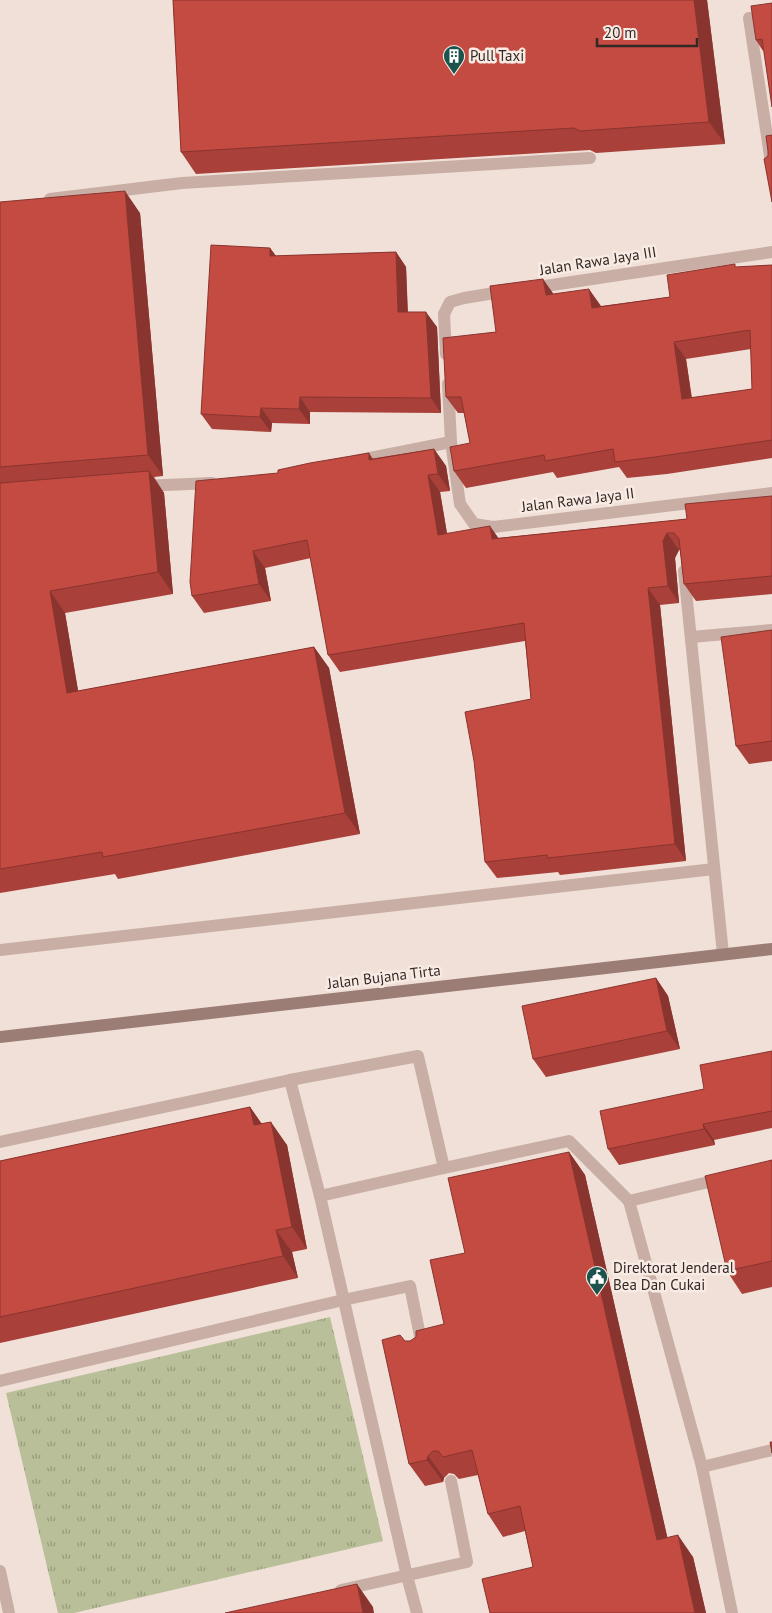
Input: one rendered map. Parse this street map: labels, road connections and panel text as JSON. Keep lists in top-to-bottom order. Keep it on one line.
{"streets":{"street":["Jalan Rawa Jaya III","Jalan Rawa Jaya II","Jalan Bujana Tirta"]},"crossings":[["Jalan Rawa Jaya III","Jalan Rawa Jaya II"]],"places":{"building":["Pull Taxi"],"public building":["Direktorat Jenderal Bea Dan Cukai"]},"scale_bar":"20 m"}
